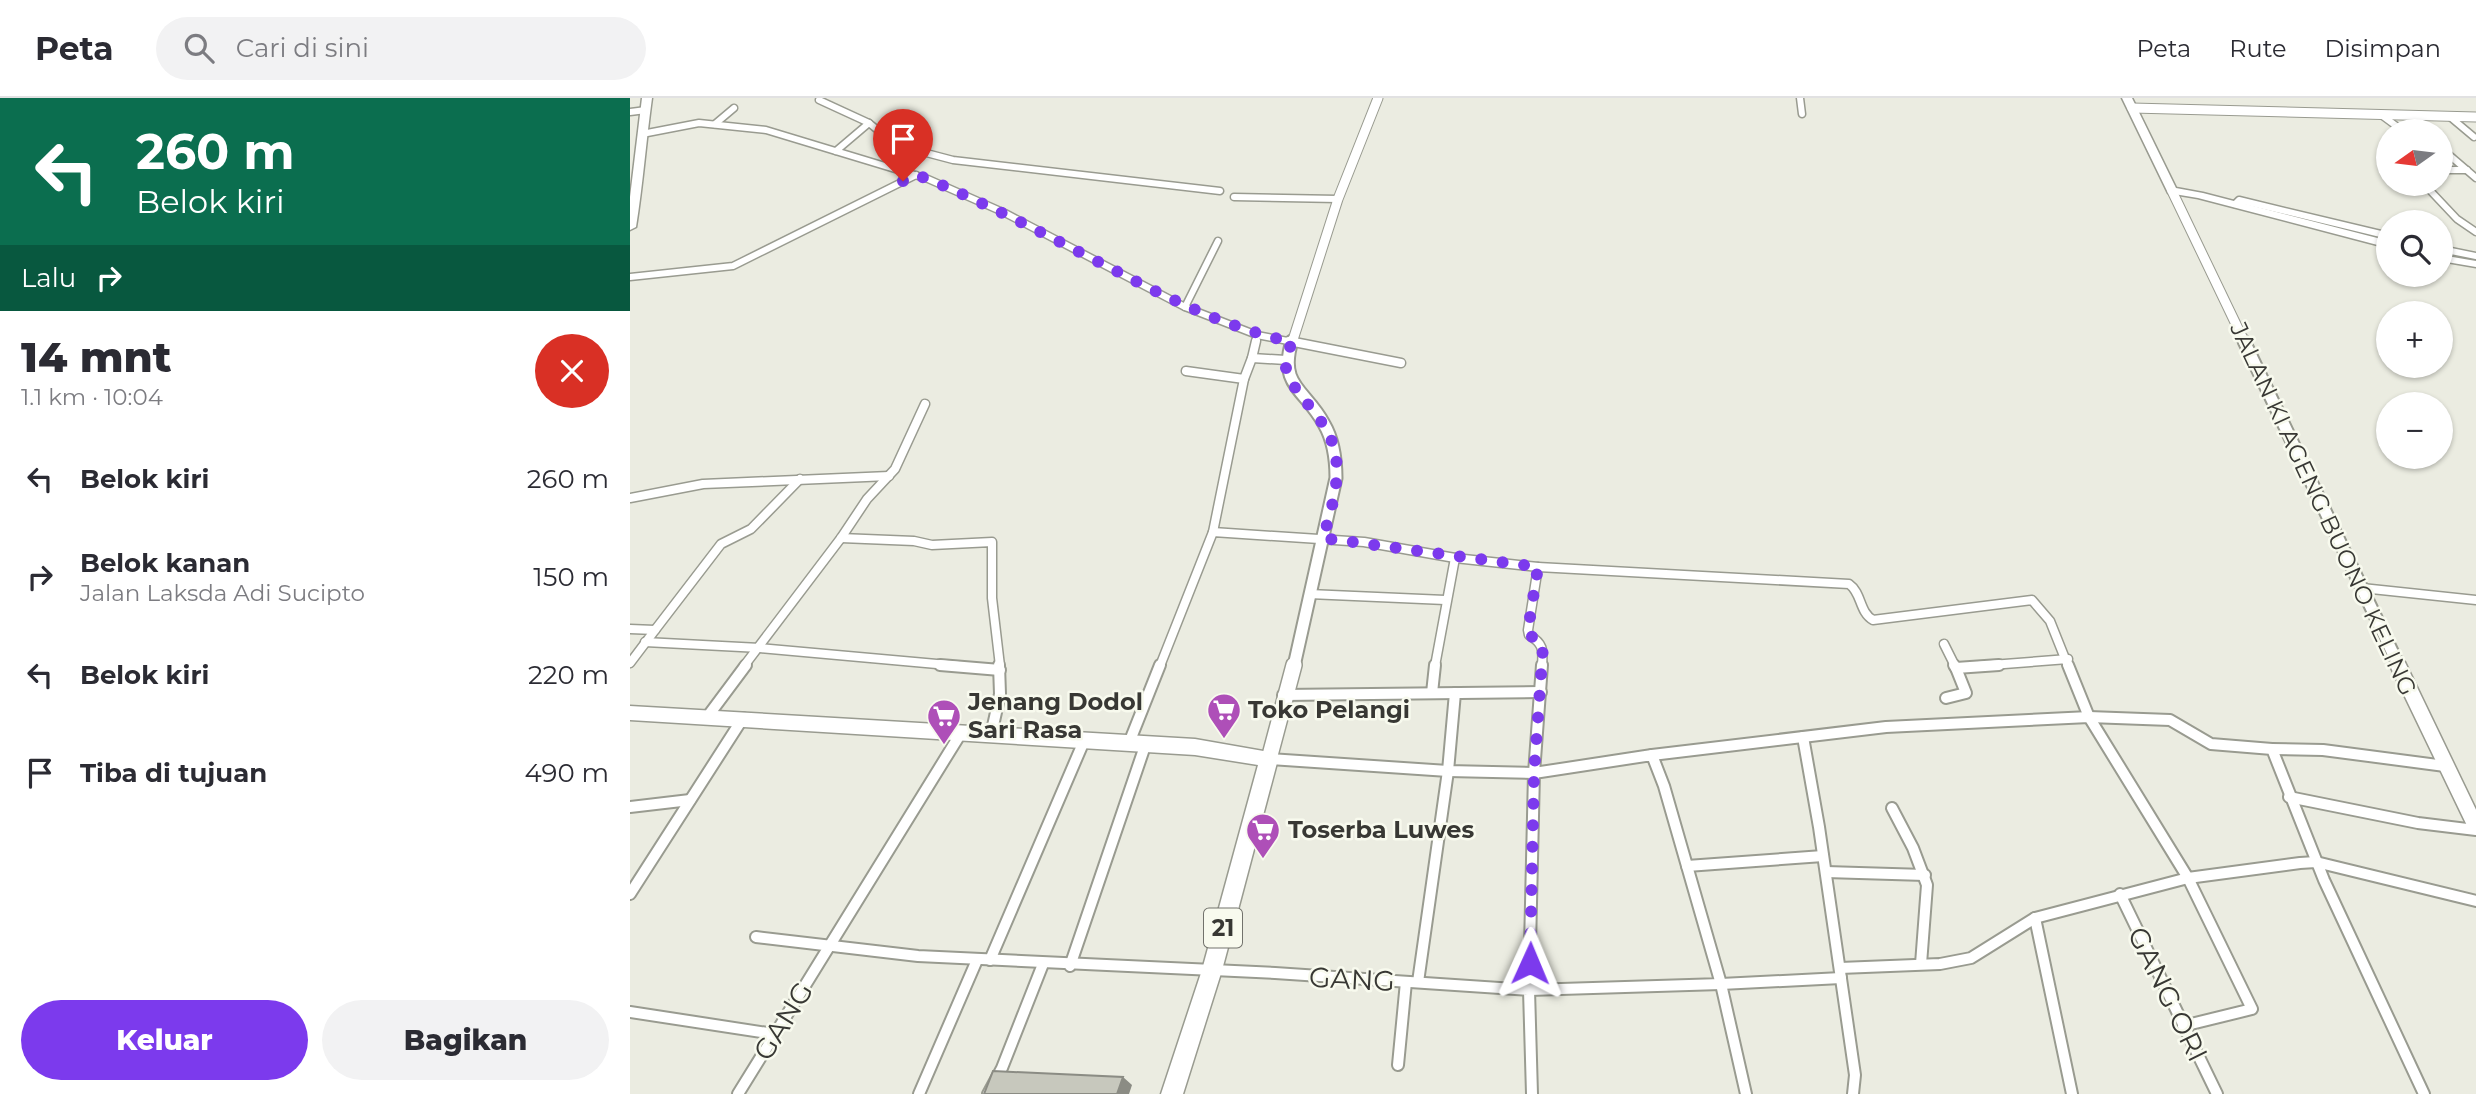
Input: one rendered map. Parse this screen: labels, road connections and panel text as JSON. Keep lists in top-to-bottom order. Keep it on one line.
{"streets":{"highway":["21"],"street":["JALAN KI AGENG BUONO KELING","GANG","GANG ORI"]},"crossings":[["21","GANG"],["GANG","GANG ORI"]],"places":{"supermarket":["Toko Pelangi","Jenang Dodol Sari Rasa","Toserba Luwes"]},"north":"left","page":{"header":"Peta","search":"Cari di sini","nav":["Peta","Rute","Disimpan"],"turn":["260 m","Belok kiri"],"map_buttons":["+","−"],"then":"Lalu","heading":["14 mnt","1.1 km · 10:04"],"list":[{"name":"Belok kiri","value":"260 m"},{"name":"Belok kanan","note":"Jalan Laksda Adi Sucipto","value":"150 m"},{"name":"Belok kiri","value":"220 m"},{"name":"Tiba di tujuan","value":"490 m"}],"buttons":["Keluar","Bagikan"]}}
